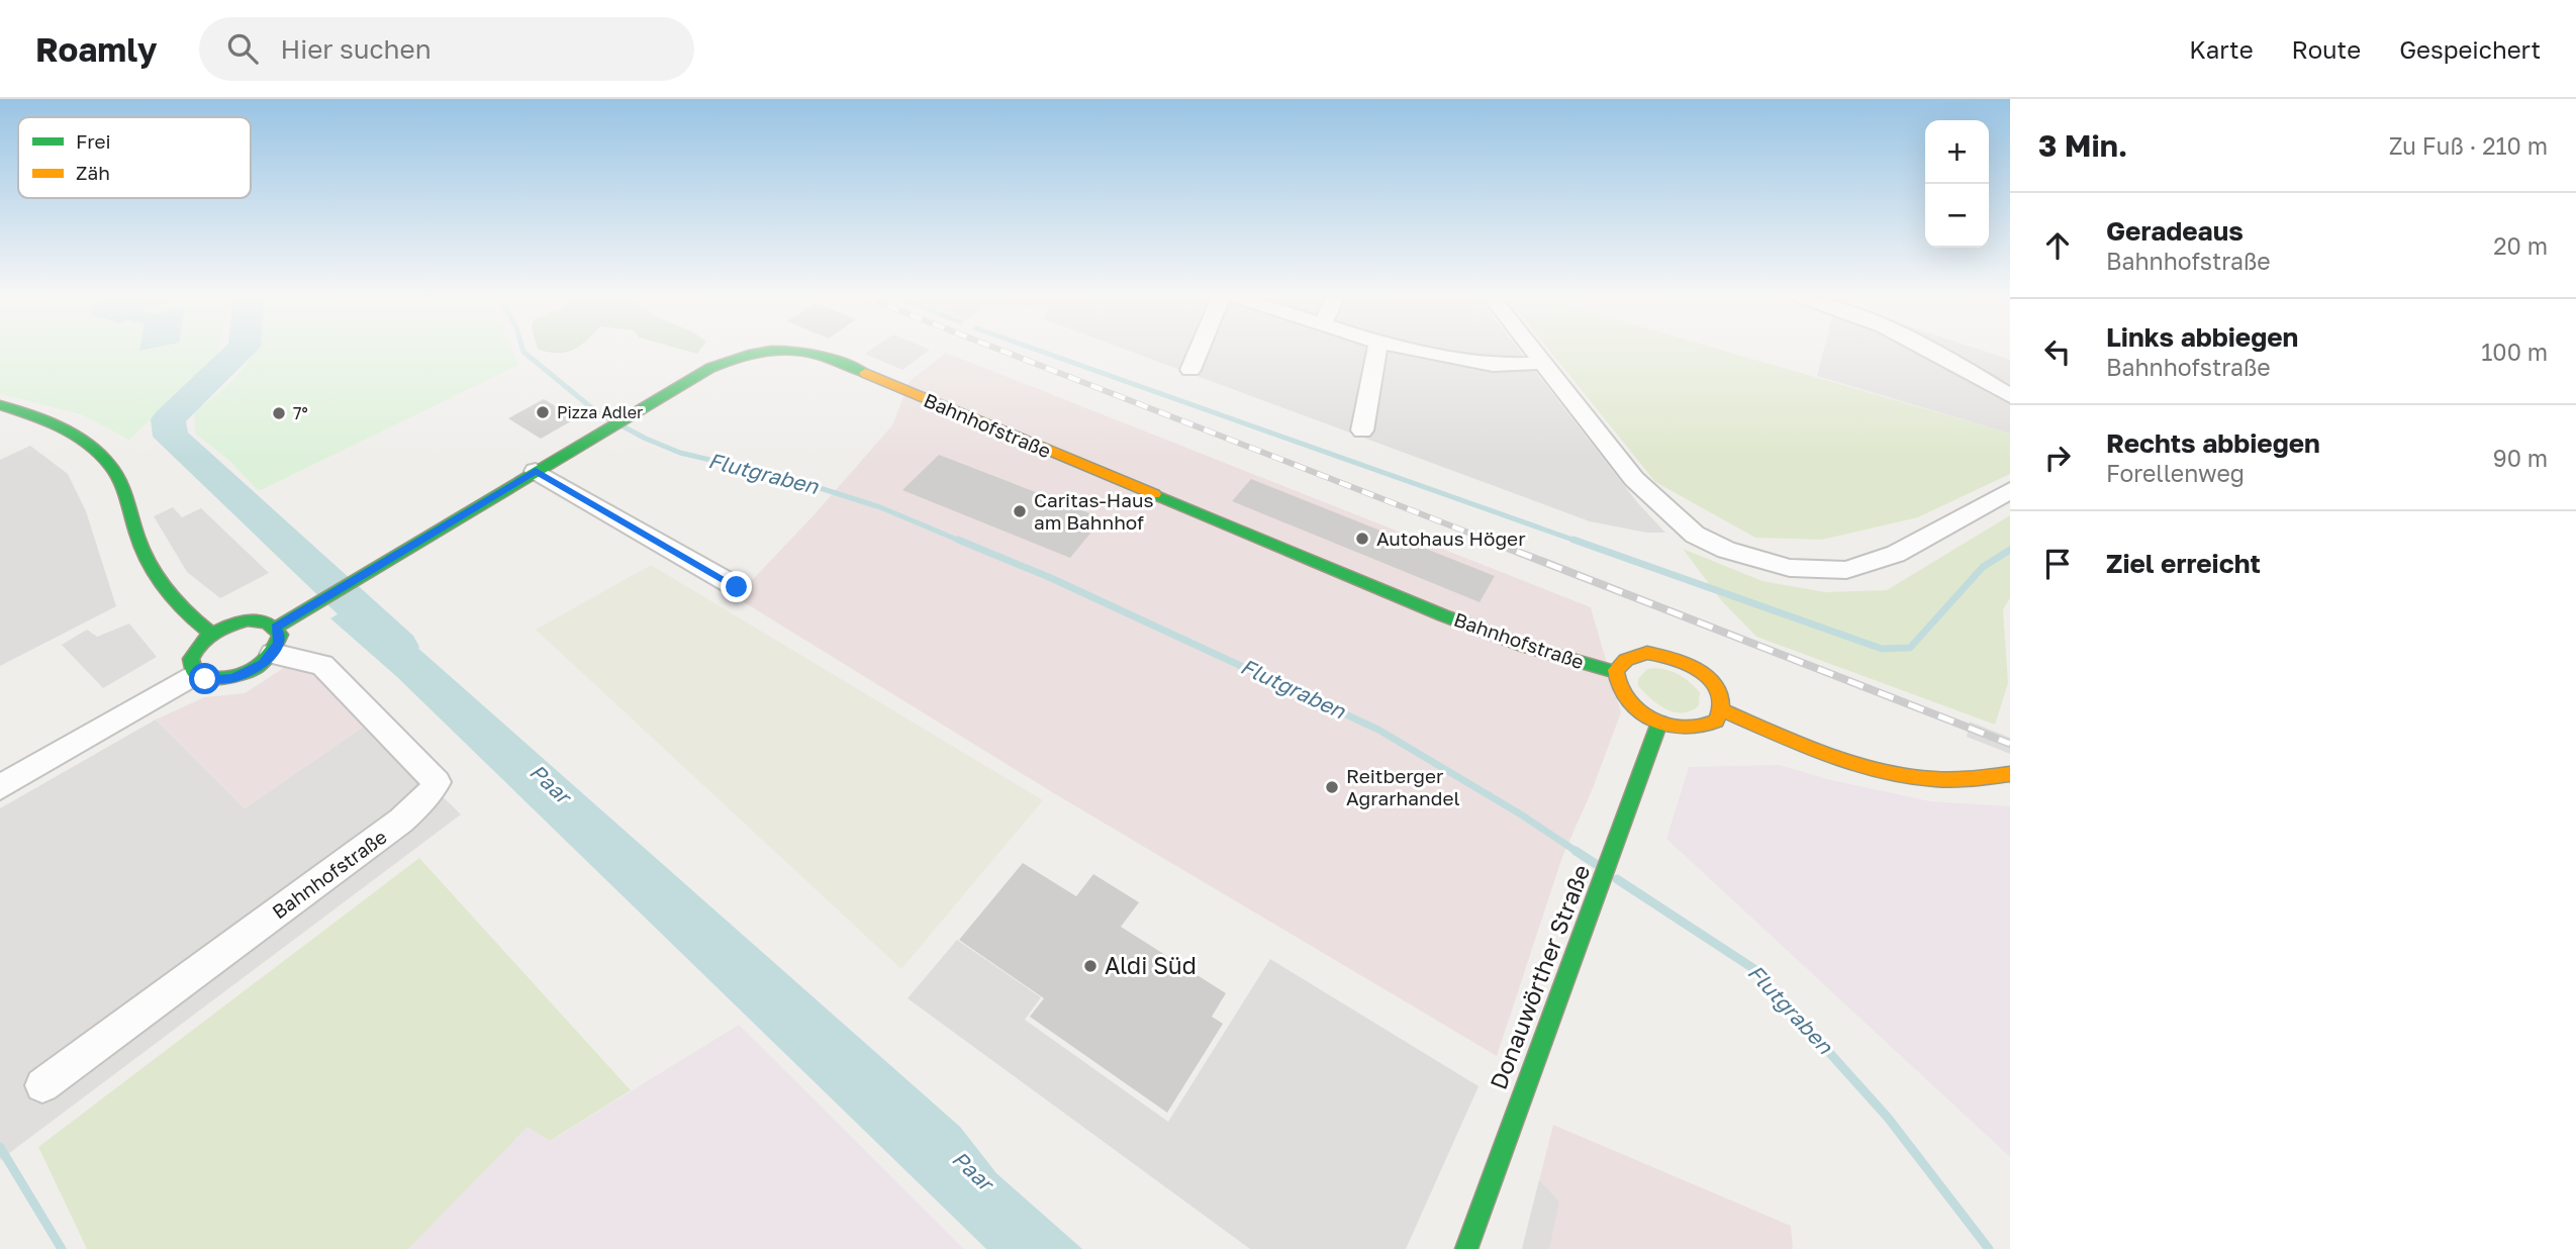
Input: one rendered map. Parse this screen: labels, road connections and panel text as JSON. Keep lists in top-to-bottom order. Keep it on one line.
{"streets":{"street":["Bahnhofstraße","Donauwörther Straße"]},"crossings":[["Bahnhofstraße","Donauwörther Straße"]],"water":["Flutgraben","Paar"],"places":["Pizza Adler","7°","Caritas-Haus am Bahnhof","Autohaus Höger","Reitberger Agrarhandel","Aldi Süd"],"legend":["Frei","Zäh"],"page":{"header":"Roamly","search":"Hier suchen","nav":["Karte","Route","Gespeichert"],"heading":["3 Min.","Zu Fuß · 210 m"],"map_buttons":["+","−"],"list":[["Geradeaus","Bahnhofstraße","20 m"],["Links abbiegen","Bahnhofstraße","100 m"],["Rechts abbiegen","Forellenweg","90 m"],"Ziel erreicht"]}}
